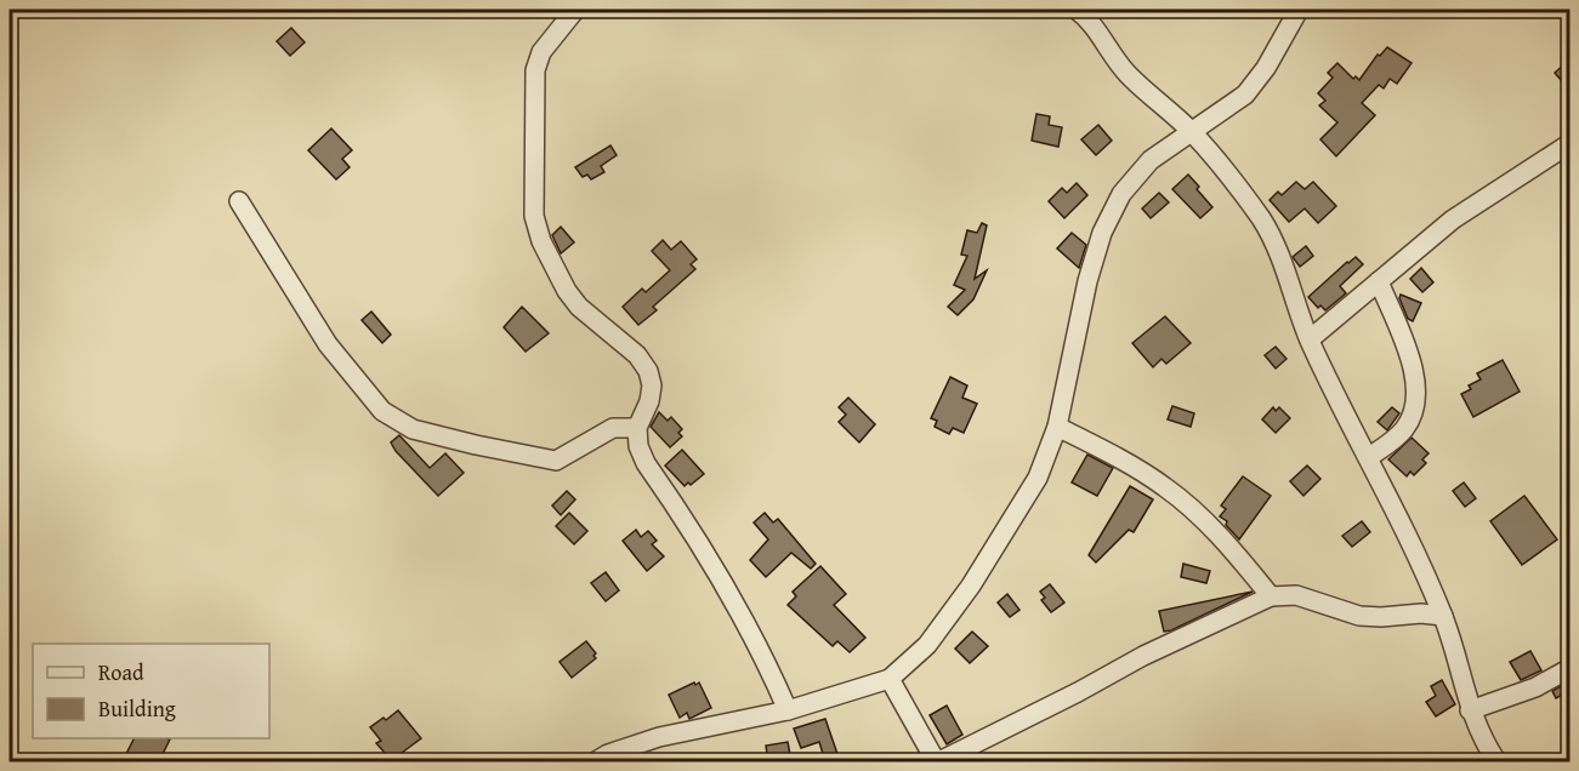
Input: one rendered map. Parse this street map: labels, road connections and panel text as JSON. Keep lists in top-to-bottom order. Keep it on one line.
{"legend":["Road","Building"]}
